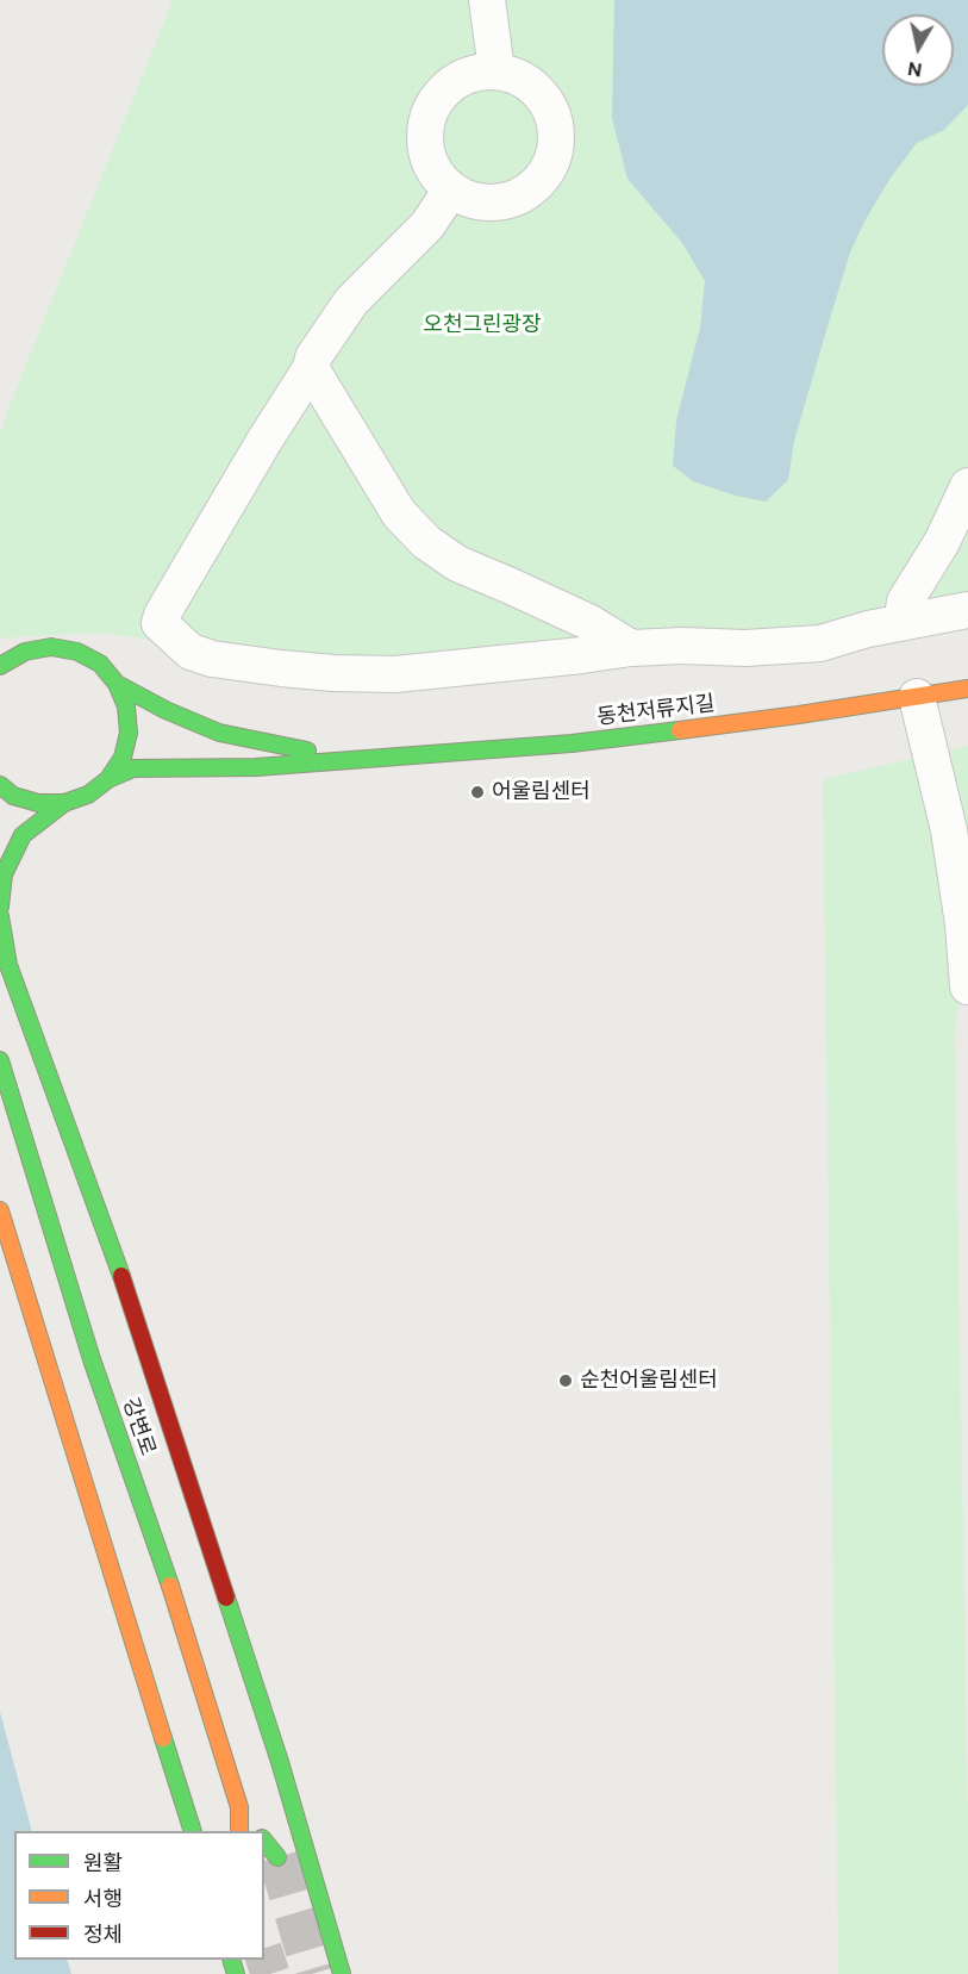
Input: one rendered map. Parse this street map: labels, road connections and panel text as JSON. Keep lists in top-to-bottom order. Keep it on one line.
{"streets":{"main road":["동천저류지길","강변로"]},"parks":["오천그린광장"],"places":["어울림센터","순천어울림센터"],"legend":["원활","서행","정체"],"north":"bottom"}
